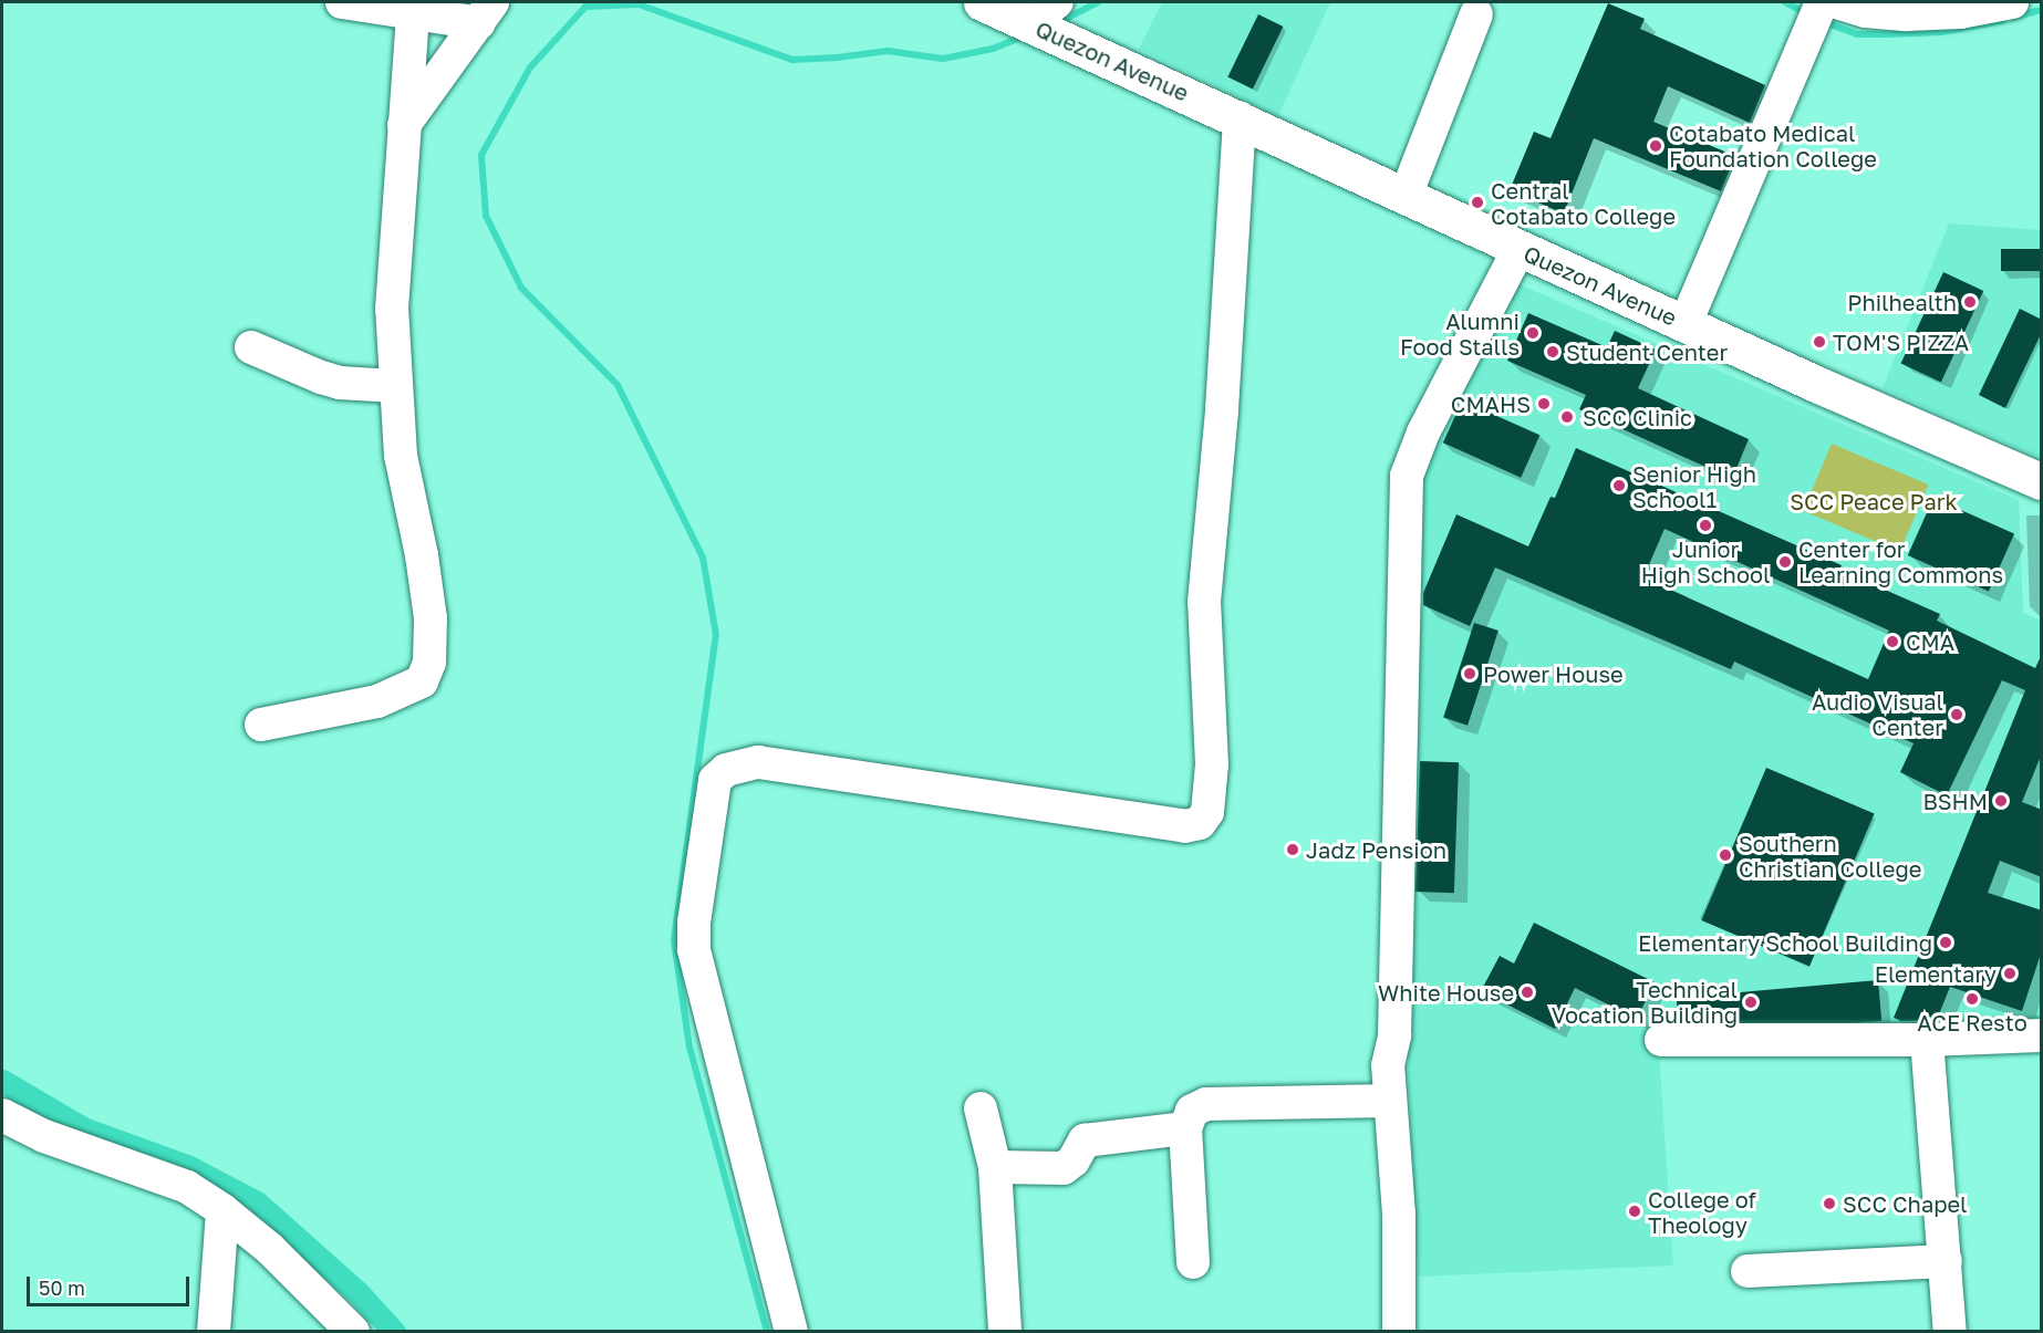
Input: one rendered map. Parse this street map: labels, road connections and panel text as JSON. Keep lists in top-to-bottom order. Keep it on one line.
{"streets":{"main road":["Quezon Avenue"]},"parks":["SCC Peace Park"],"places":["Cotabato Medical Foundation College","Central Cotabato College","Philhealth","Alumni Food Stalls","TOM'S PIZZA","Student Center","CMAHS","SCC Clinic","Senior High School1","Junior High School","Center for Learning Commons","CMA","Power House","Audio Visual Center","BSHM","Jadz Pension","Southern Christian College","Elementary School Building","Elementary","White House","ACE Resto","Technical Vocation Building","SCC Chapel","College of Theology"],"scale_bar":"50 m"}
